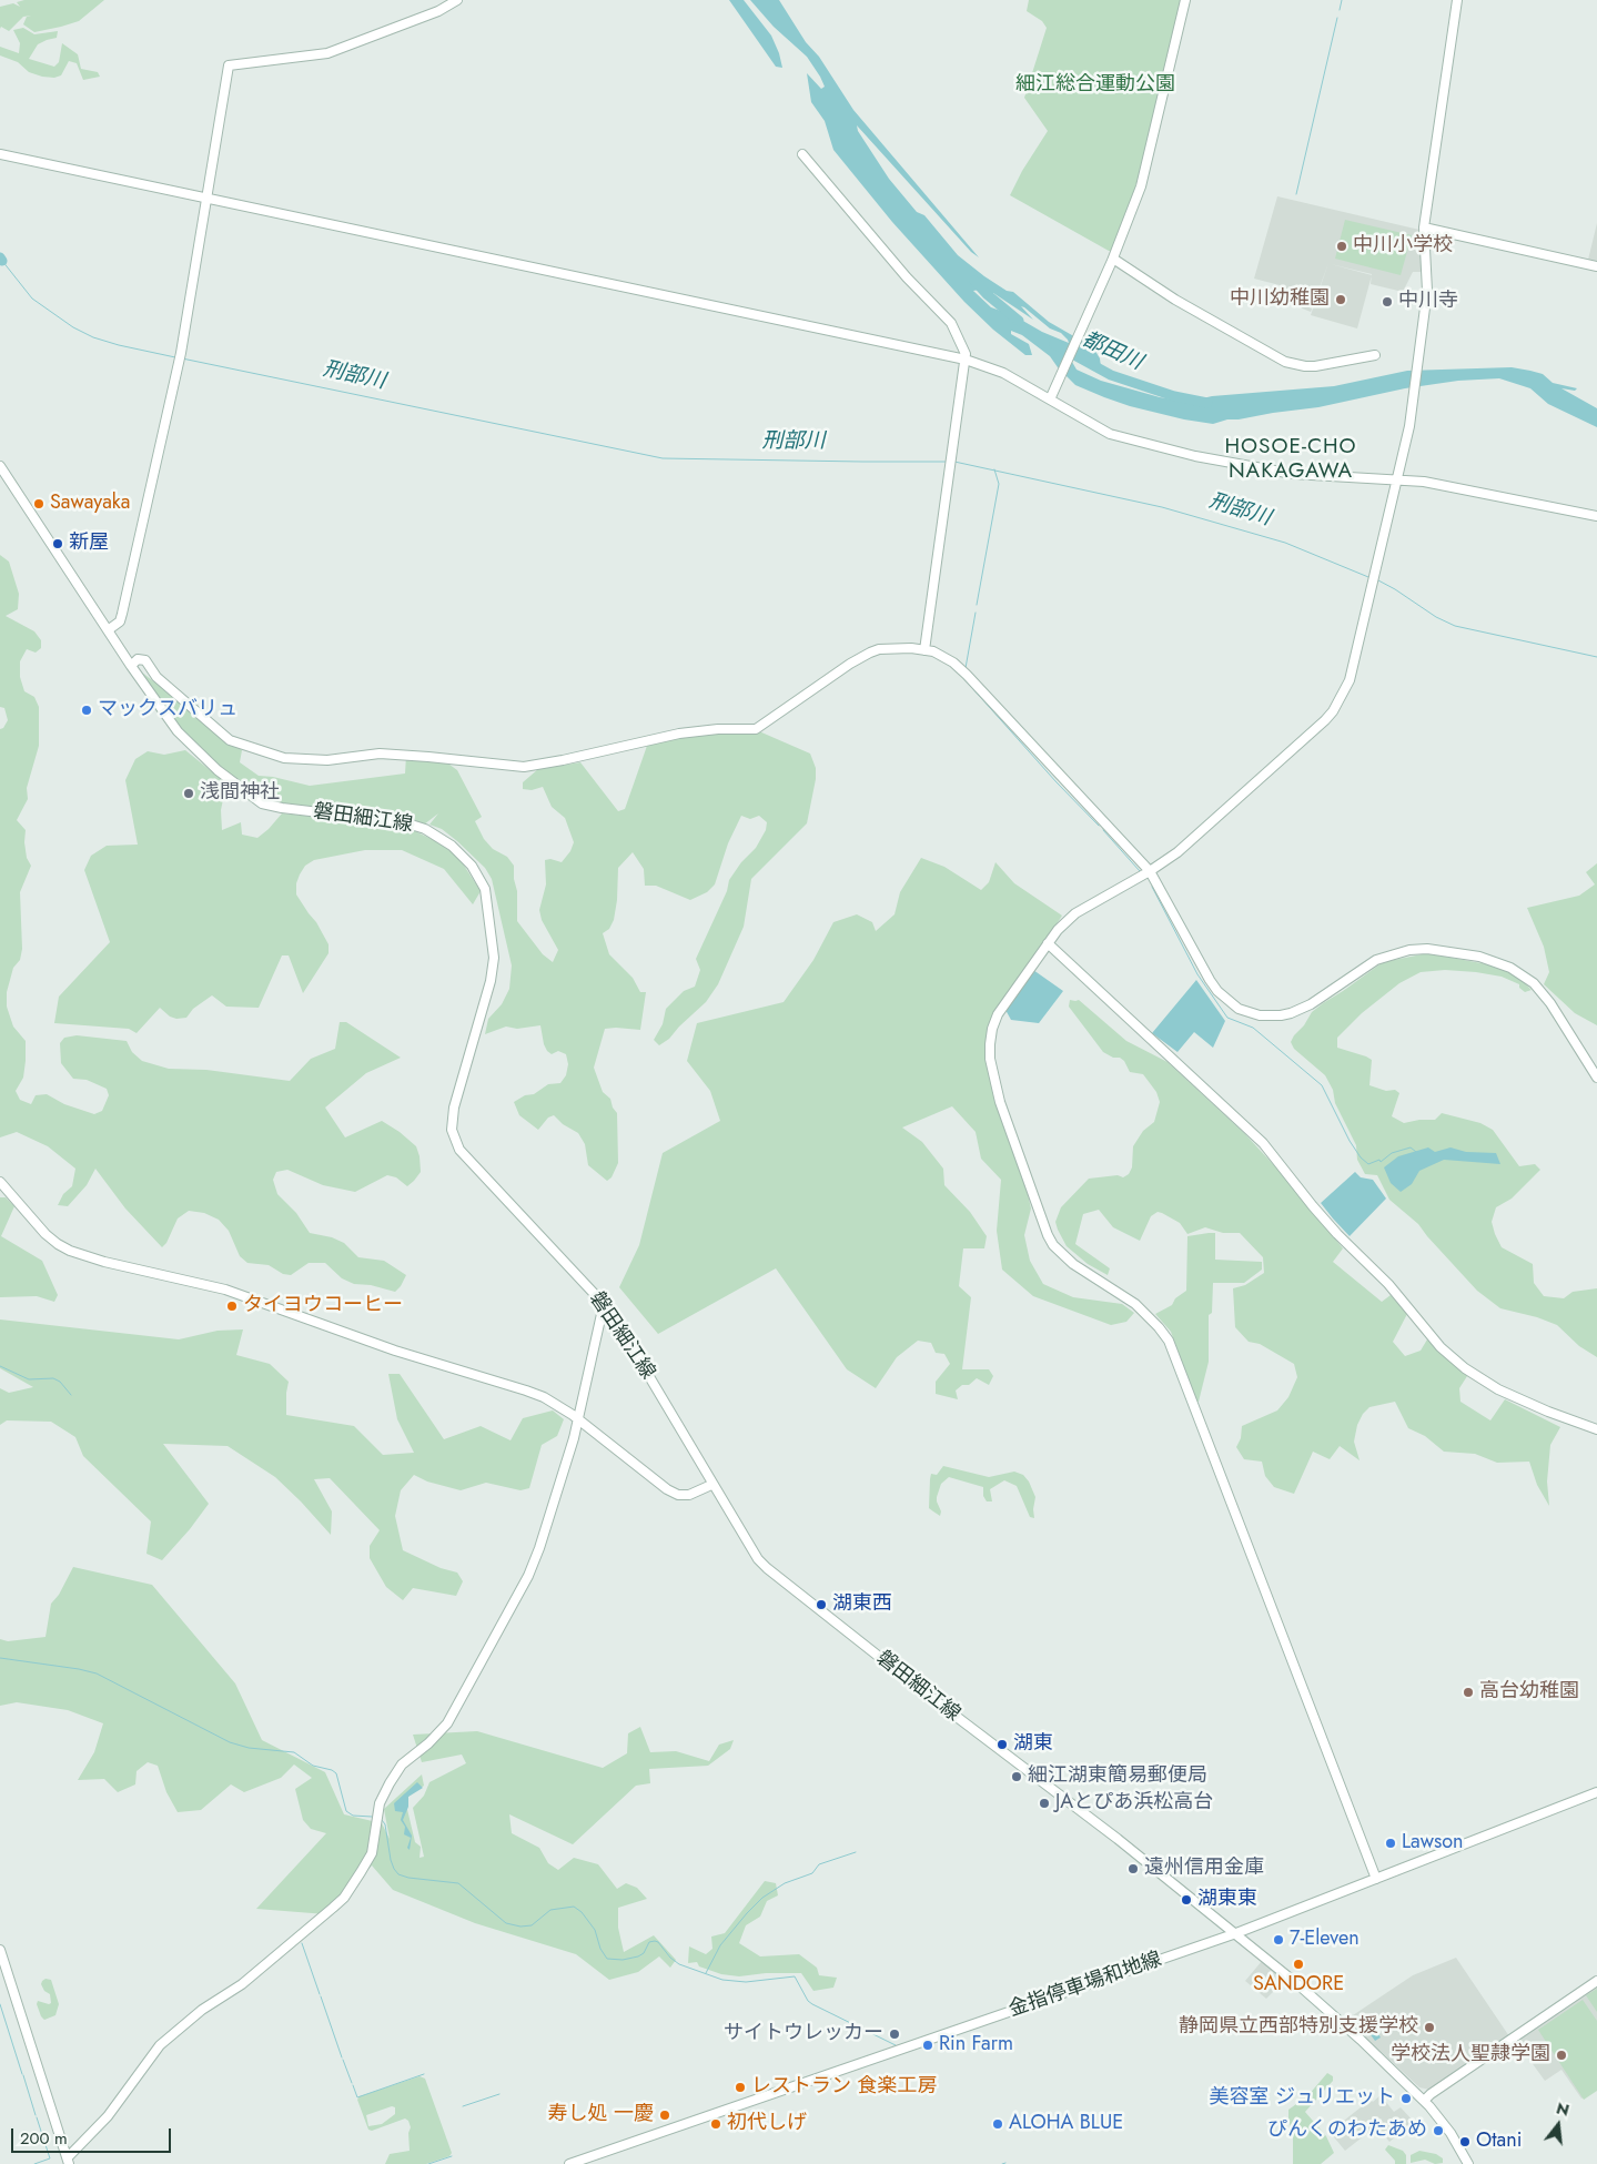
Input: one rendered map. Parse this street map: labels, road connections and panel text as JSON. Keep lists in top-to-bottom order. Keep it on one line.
{"streets":{"street":["磐田細江線","金指停車場和地線"]},"crossings":[["磐田細江線","金指停車場和地線"]],"districts":["HOSOE-CHO NAKAGAWA"],"water":["都田川","刑部川"],"parks":["細江総合運動公園"],"places":["中川小学校","中川幼稚園","中川寺","Sawayaka","新屋","マックスバリュ","浅間神社","タイヨウコーヒー","湖東西","高台幼稚園","湖東","細江湖東簡易郵便局","JAとぴあ浜松高台","Lawson","遠州信用金庫","湖東東","7-Eleven","SANDORE","静岡県立西部特別支援学校","サイトウレッカー","Rin Farm","学校法人聖隷学園","レストラン 食楽工房","美容室 ジュリエット","寿し処 一慶","初代しげ","ALOHA BLUE","ぴんくのわたあめ","Otani"],"scale_bar":"200 m","north":"top"}
